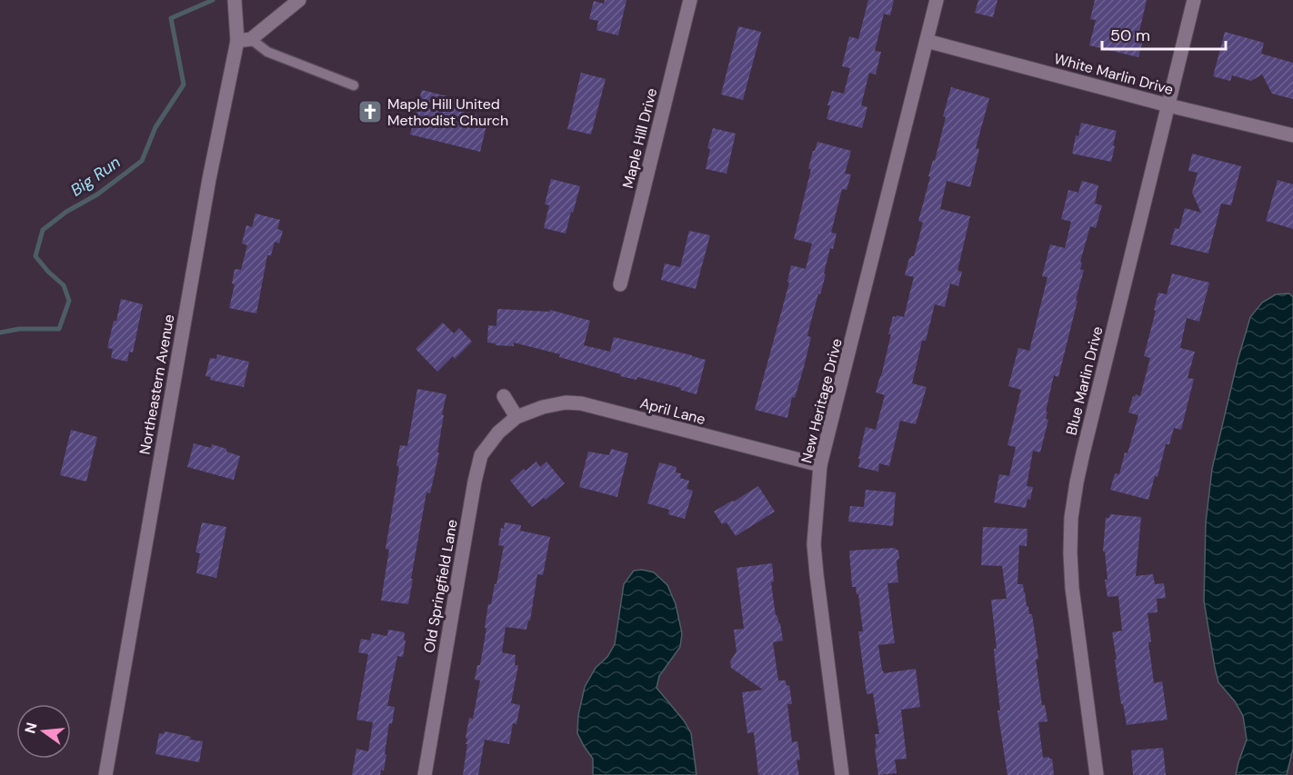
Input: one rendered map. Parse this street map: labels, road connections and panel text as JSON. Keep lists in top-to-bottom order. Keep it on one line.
{"streets":{"street":["White Marlin Drive","Maple Hill Drive","Blue Marlin Drive","Northeastern Avenue","New Heritage Drive","April Lane","Old Springfield Lane"]},"crossings":[["White Marlin Drive","Blue Marlin Drive"],["White Marlin Drive","New Heritage Drive"],["New Heritage Drive","April Lane"],["April Lane","Old Springfield Lane"]],"water":["Big Run"],"places":{"church":["Maple Hill United Methodist Church"]},"scale_bar":"50 m","north":"left"}
